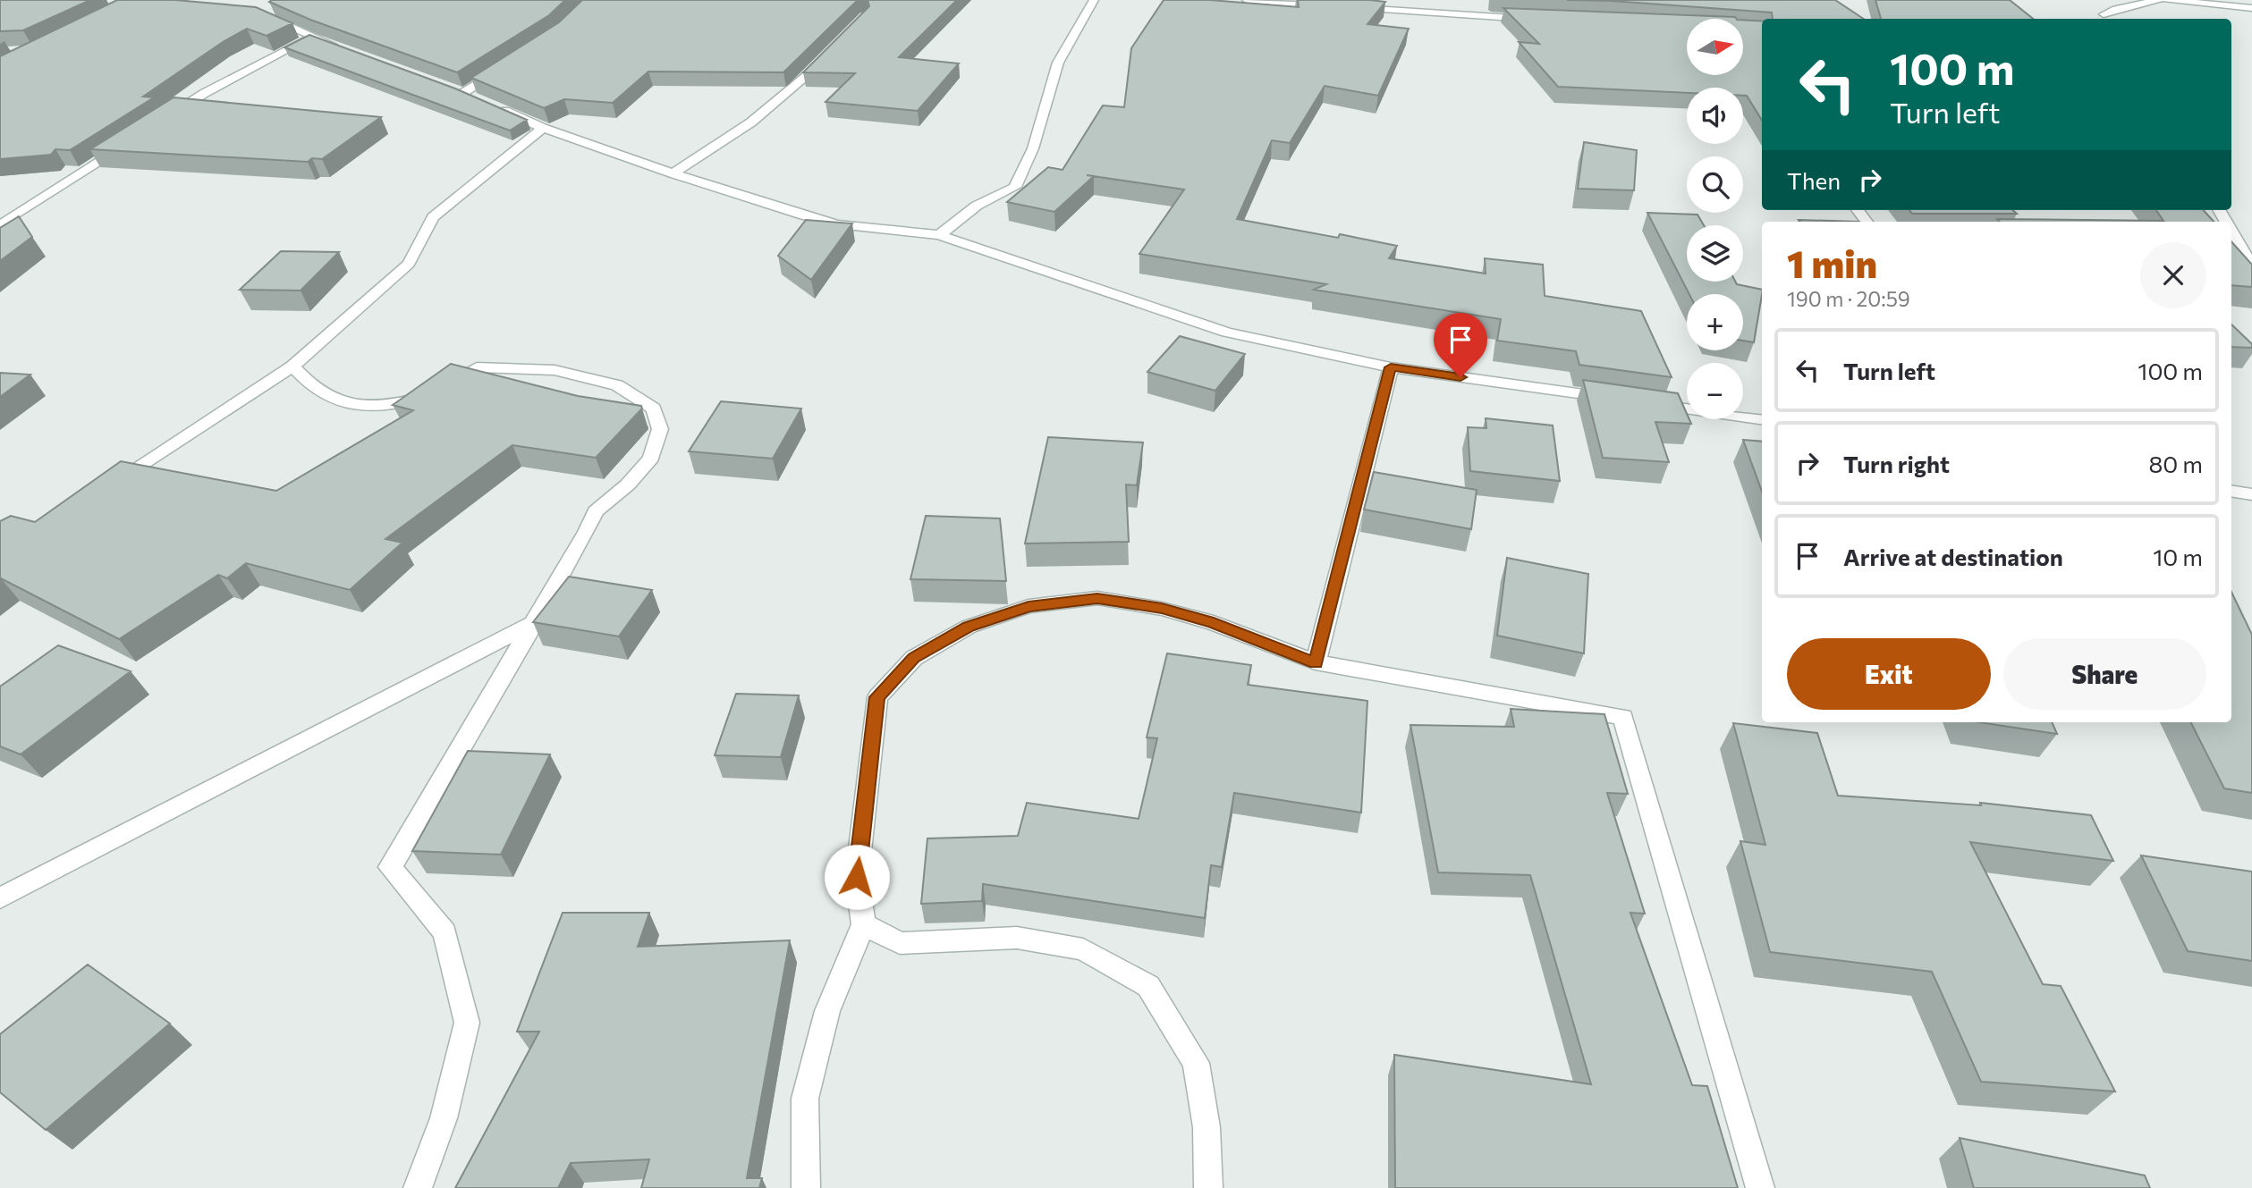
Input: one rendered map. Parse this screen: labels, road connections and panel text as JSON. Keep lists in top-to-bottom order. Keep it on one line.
{"north":"right","page":{"map_buttons":["+","−"],"turn":["100 m","Turn left"],"then":"Then","heading":["1 min","190 m · 20:59"],"list":[{"name":"Turn left","value":"100 m"},{"name":"Turn right","value":"80 m"},{"name":"Arrive at destination","value":"10 m"}],"buttons":["Exit","Share"]}}
